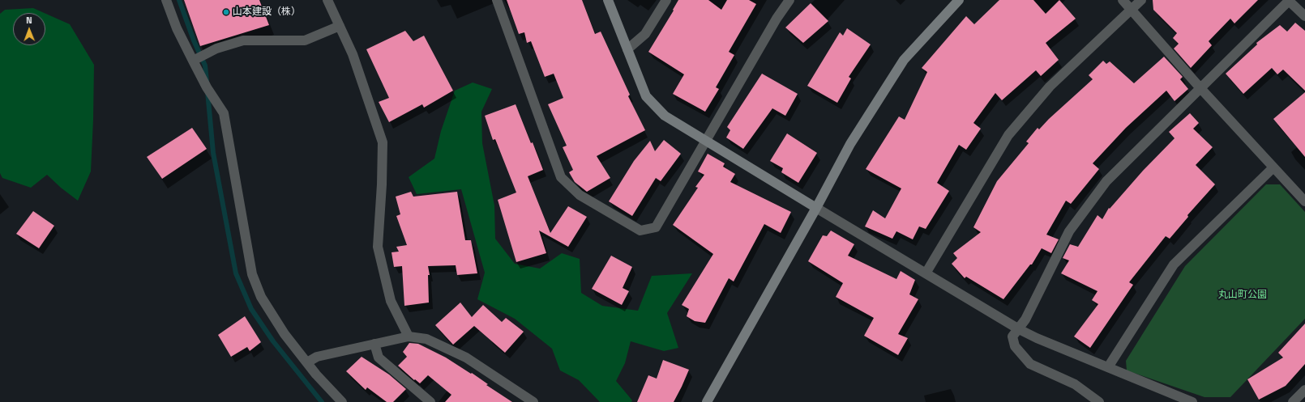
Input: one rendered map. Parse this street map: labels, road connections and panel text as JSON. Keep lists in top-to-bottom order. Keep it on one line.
{"parks":["丸山町公園"],"places":["山本建設（株）"],"north":"top"}
